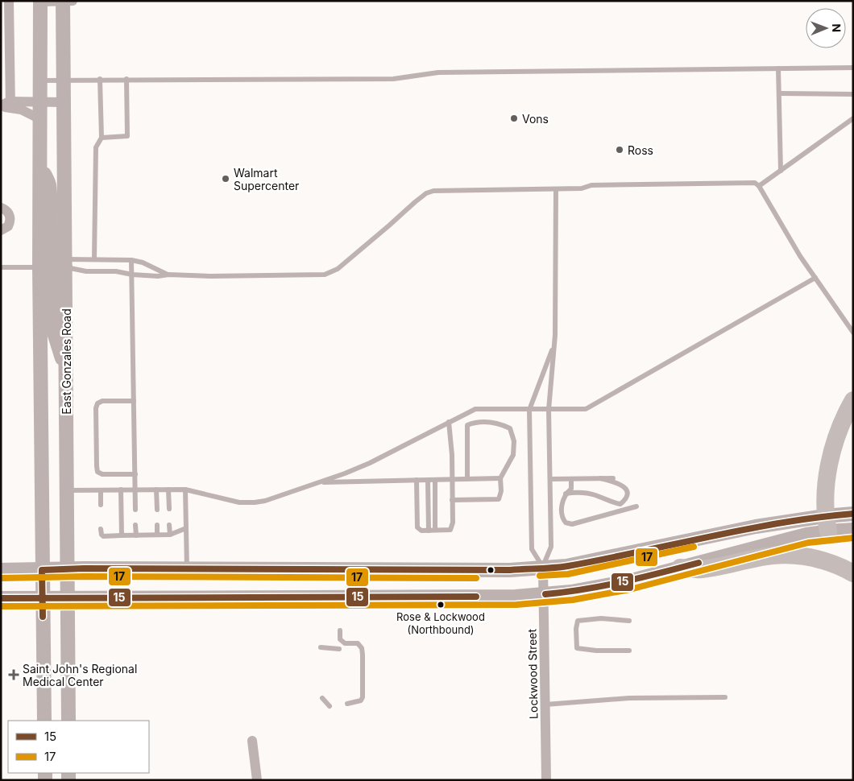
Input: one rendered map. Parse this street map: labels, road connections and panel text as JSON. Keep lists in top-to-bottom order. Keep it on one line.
{"streets":{"main road":["East Gonzales Road"],"street":["Lockwood Street"]},"places":{"other":["Vons","Ross","Walmart Supercenter","Rose & Lockwood (Northbound)"],"health":["Saint John's Regional Medical Center"]},"lines":["transit line 15","transit line 17"],"legend":["15","17"],"north":"right"}
